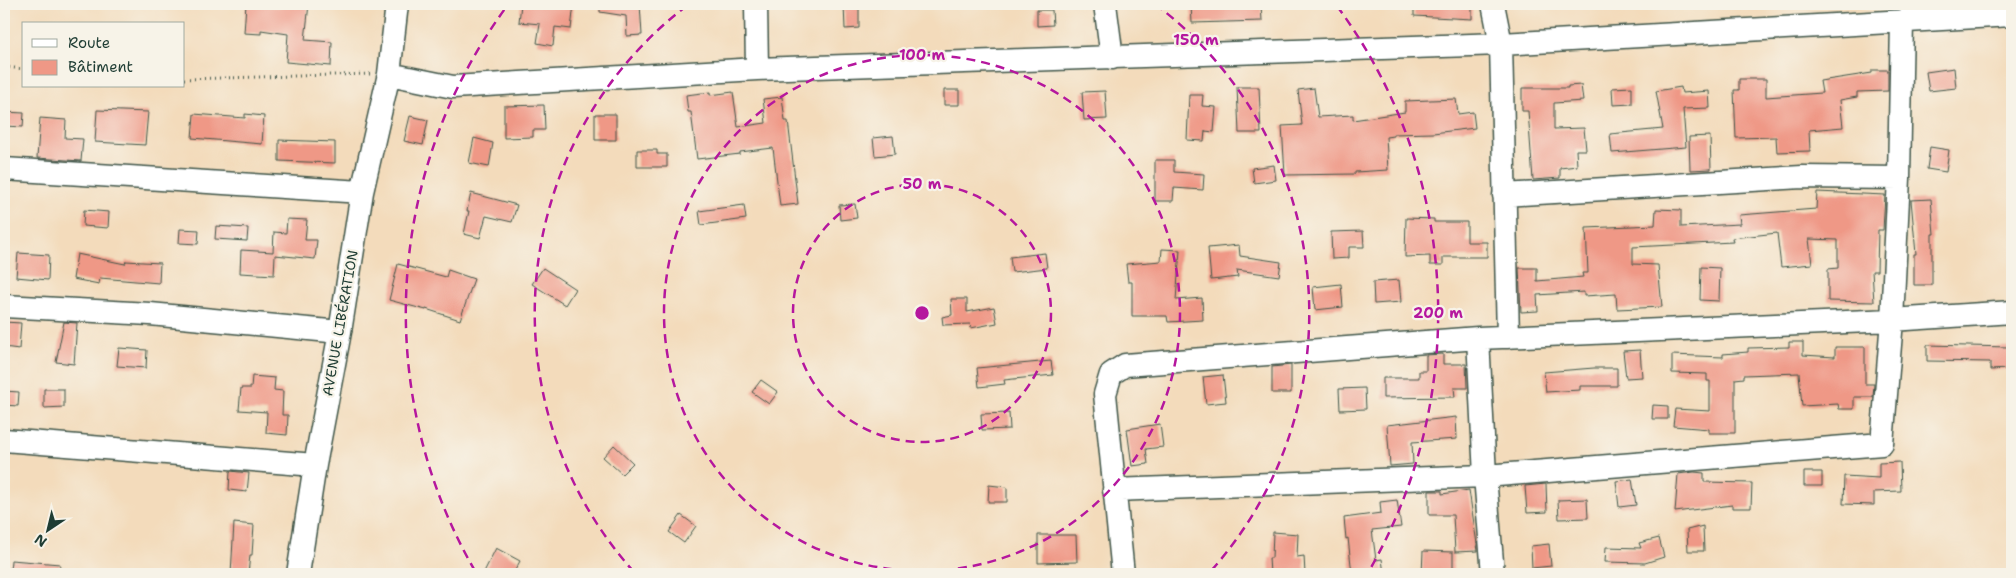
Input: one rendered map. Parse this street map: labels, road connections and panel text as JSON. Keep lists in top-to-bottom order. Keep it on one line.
{"streets":{"street":["AVENUE LIBÉRATION"]},"legend":["Route","Bâtiment"],"north":"bottom left","rings":["150 m","100 m","50 m","200 m"]}
